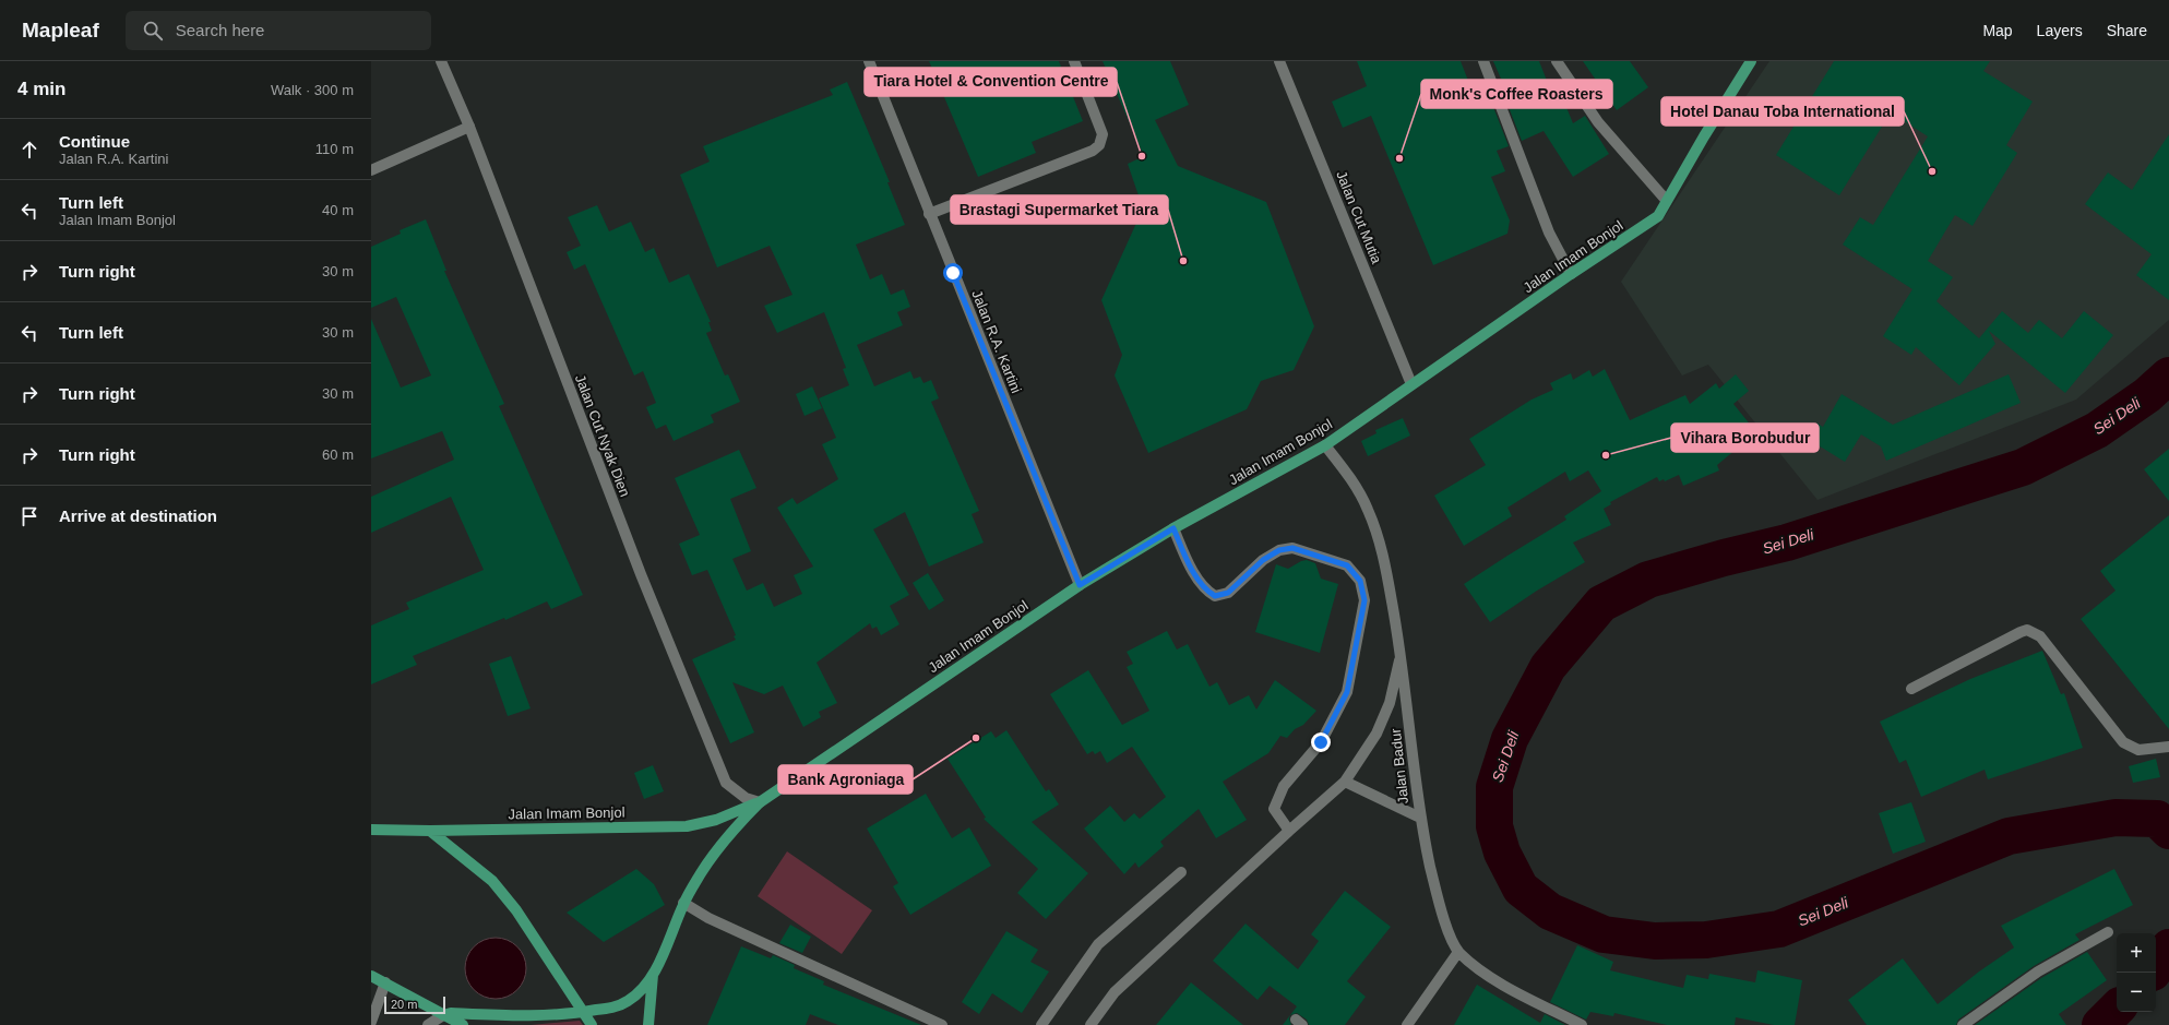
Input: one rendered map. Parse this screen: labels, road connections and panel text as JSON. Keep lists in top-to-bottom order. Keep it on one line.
{"streets":{"main road":["Jalan Imam Bonjol"],"street":["Jalan Cut Mutia","Jalan R.A. Kartini","Jalan Cut Nyak Dien","Jalan Badur"]},"crossings":[["Jalan Cut Mutia","Jalan Imam Bonjol"],["Jalan Imam Bonjol","Jalan R.A. Kartini"],["Jalan Imam Bonjol","Jalan Cut Nyak Dien"],["Jalan Imam Bonjol","Jalan Badur"]],"water":["Sei Deli"],"places":["Tiara Hotel & Convention Centre","Monk's Coffee Roasters","Hotel Danau Toba International","Brastagi Supermarket Tiara","Vihara Borobudur","Bank Agroniaga"],"scale_bar":"20 m","page":{"header":"Mapleaf","search":"Search here","nav":["Map","Layers","Share"],"heading":["4 min","Walk · 300 m"],"list":[["Continue","Jalan R.A. Kartini","110 m"],["Turn left","Jalan Imam Bonjol","40 m"],["Turn right","30 m"],["Turn left","30 m"],["Turn right","30 m"],["Turn right","60 m"],"Arrive at destination"],"map_buttons":["+","−"],"scale":"20 m"}}
